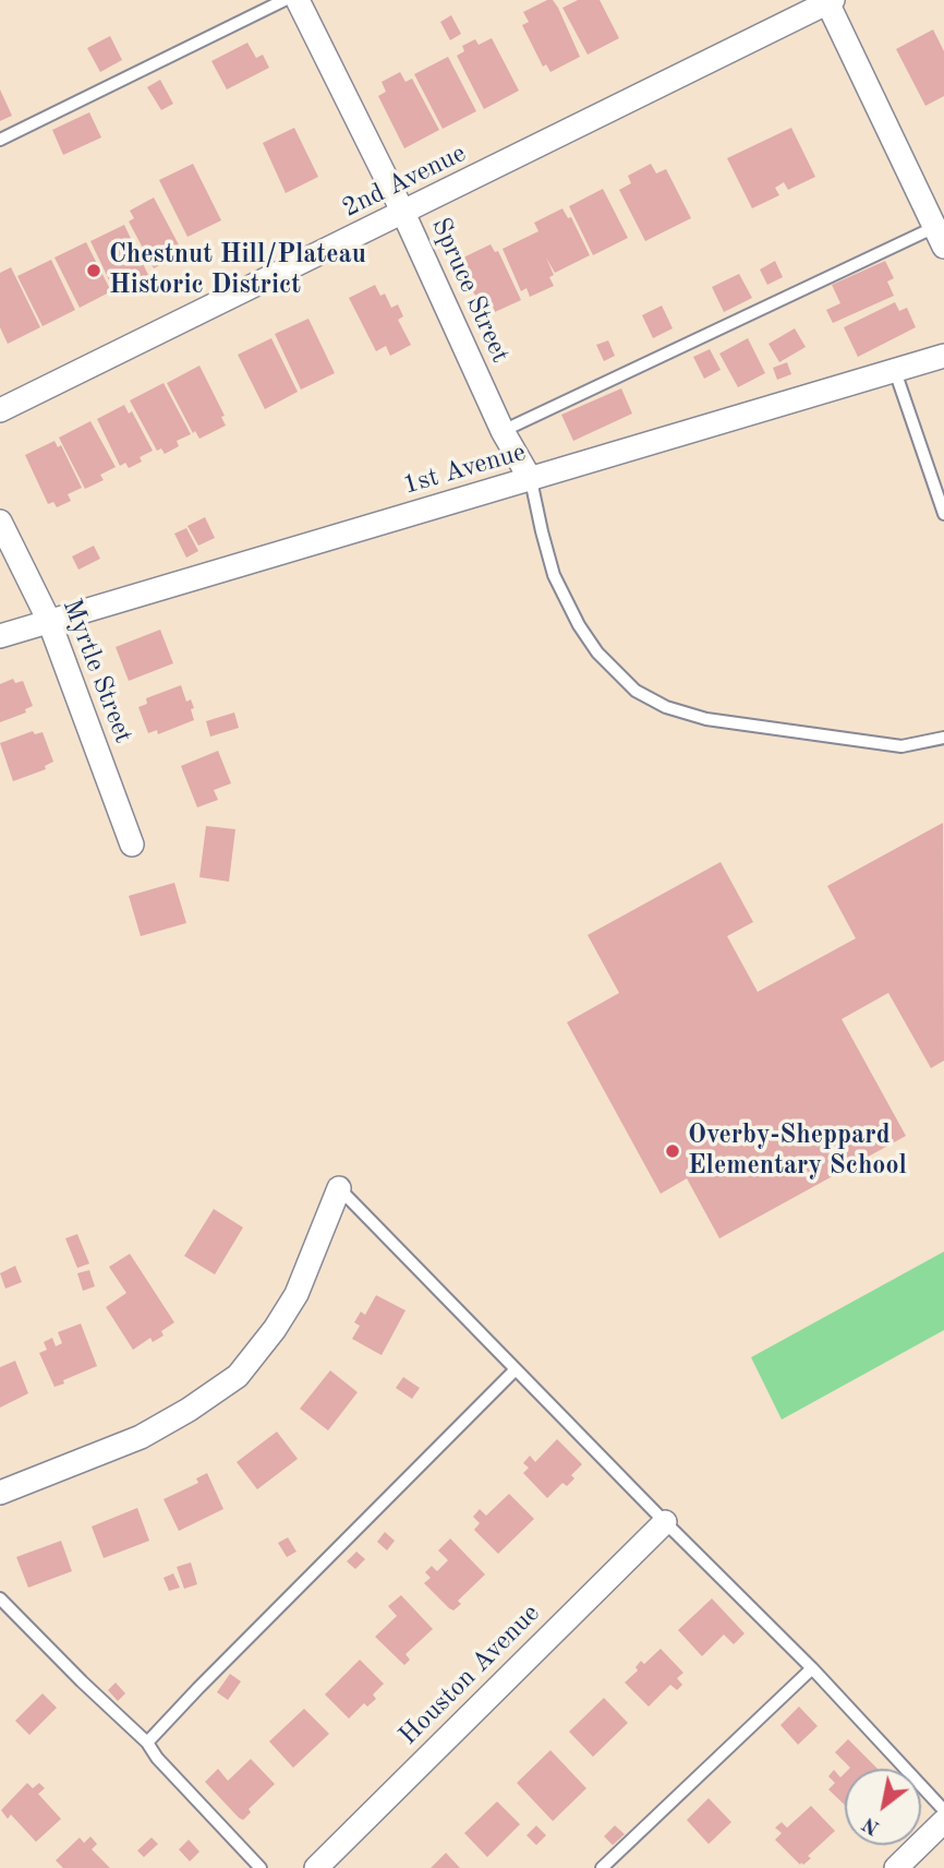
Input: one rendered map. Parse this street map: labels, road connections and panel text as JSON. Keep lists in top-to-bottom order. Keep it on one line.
{"streets":{"street":["2nd Avenue","Spruce Street","1st Avenue","Myrtle Street","Houston Avenue"]},"crossings":[["2nd Avenue","Spruce Street"],["Spruce Street","1st Avenue"],["1st Avenue","Myrtle Street"]],"places":["Chestnut Hill/Plateau Historic District","Overby-Sheppard Elementary School"],"north":"bottom left"}
